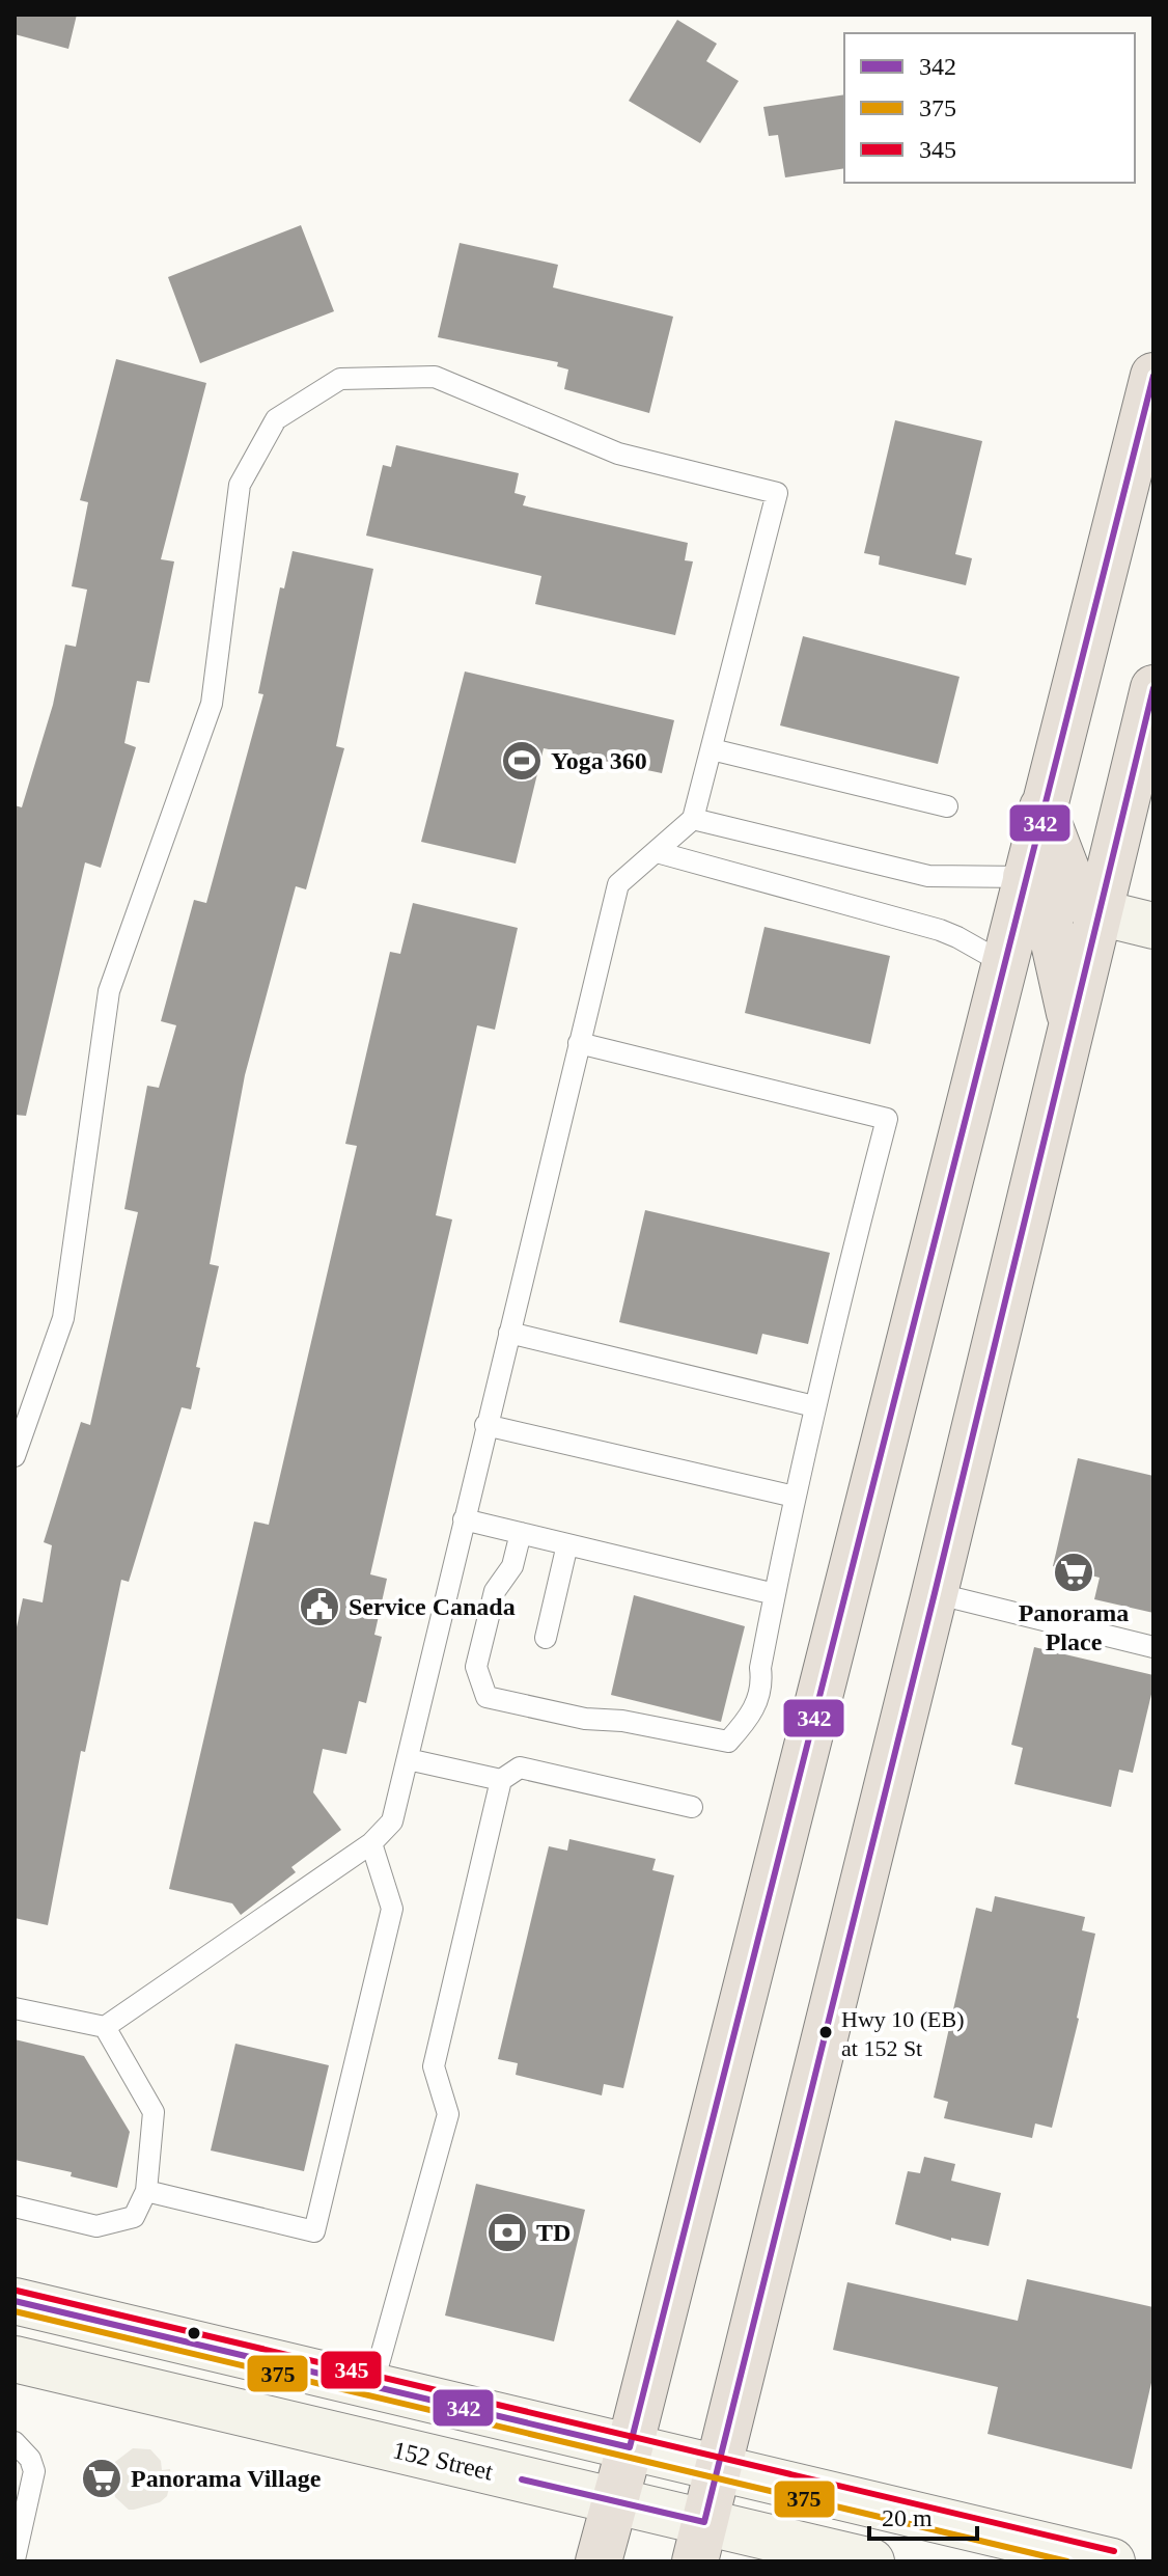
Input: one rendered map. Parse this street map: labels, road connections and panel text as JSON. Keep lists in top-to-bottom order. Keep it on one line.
{"streets":{"main road":["152 Street"]},"places":{"sports":["Yoga 360"],"supermarket":["Panorama Place","Panorama Village"],"public building":["Service Canada"],"other":["Hwy 10 (EB) at 152 St"],"bank":["TD"]},"lines":["transit line 342","transit line 345","transit line 375"],"legend":["342","375","345"],"scale_bar":"20 m"}
